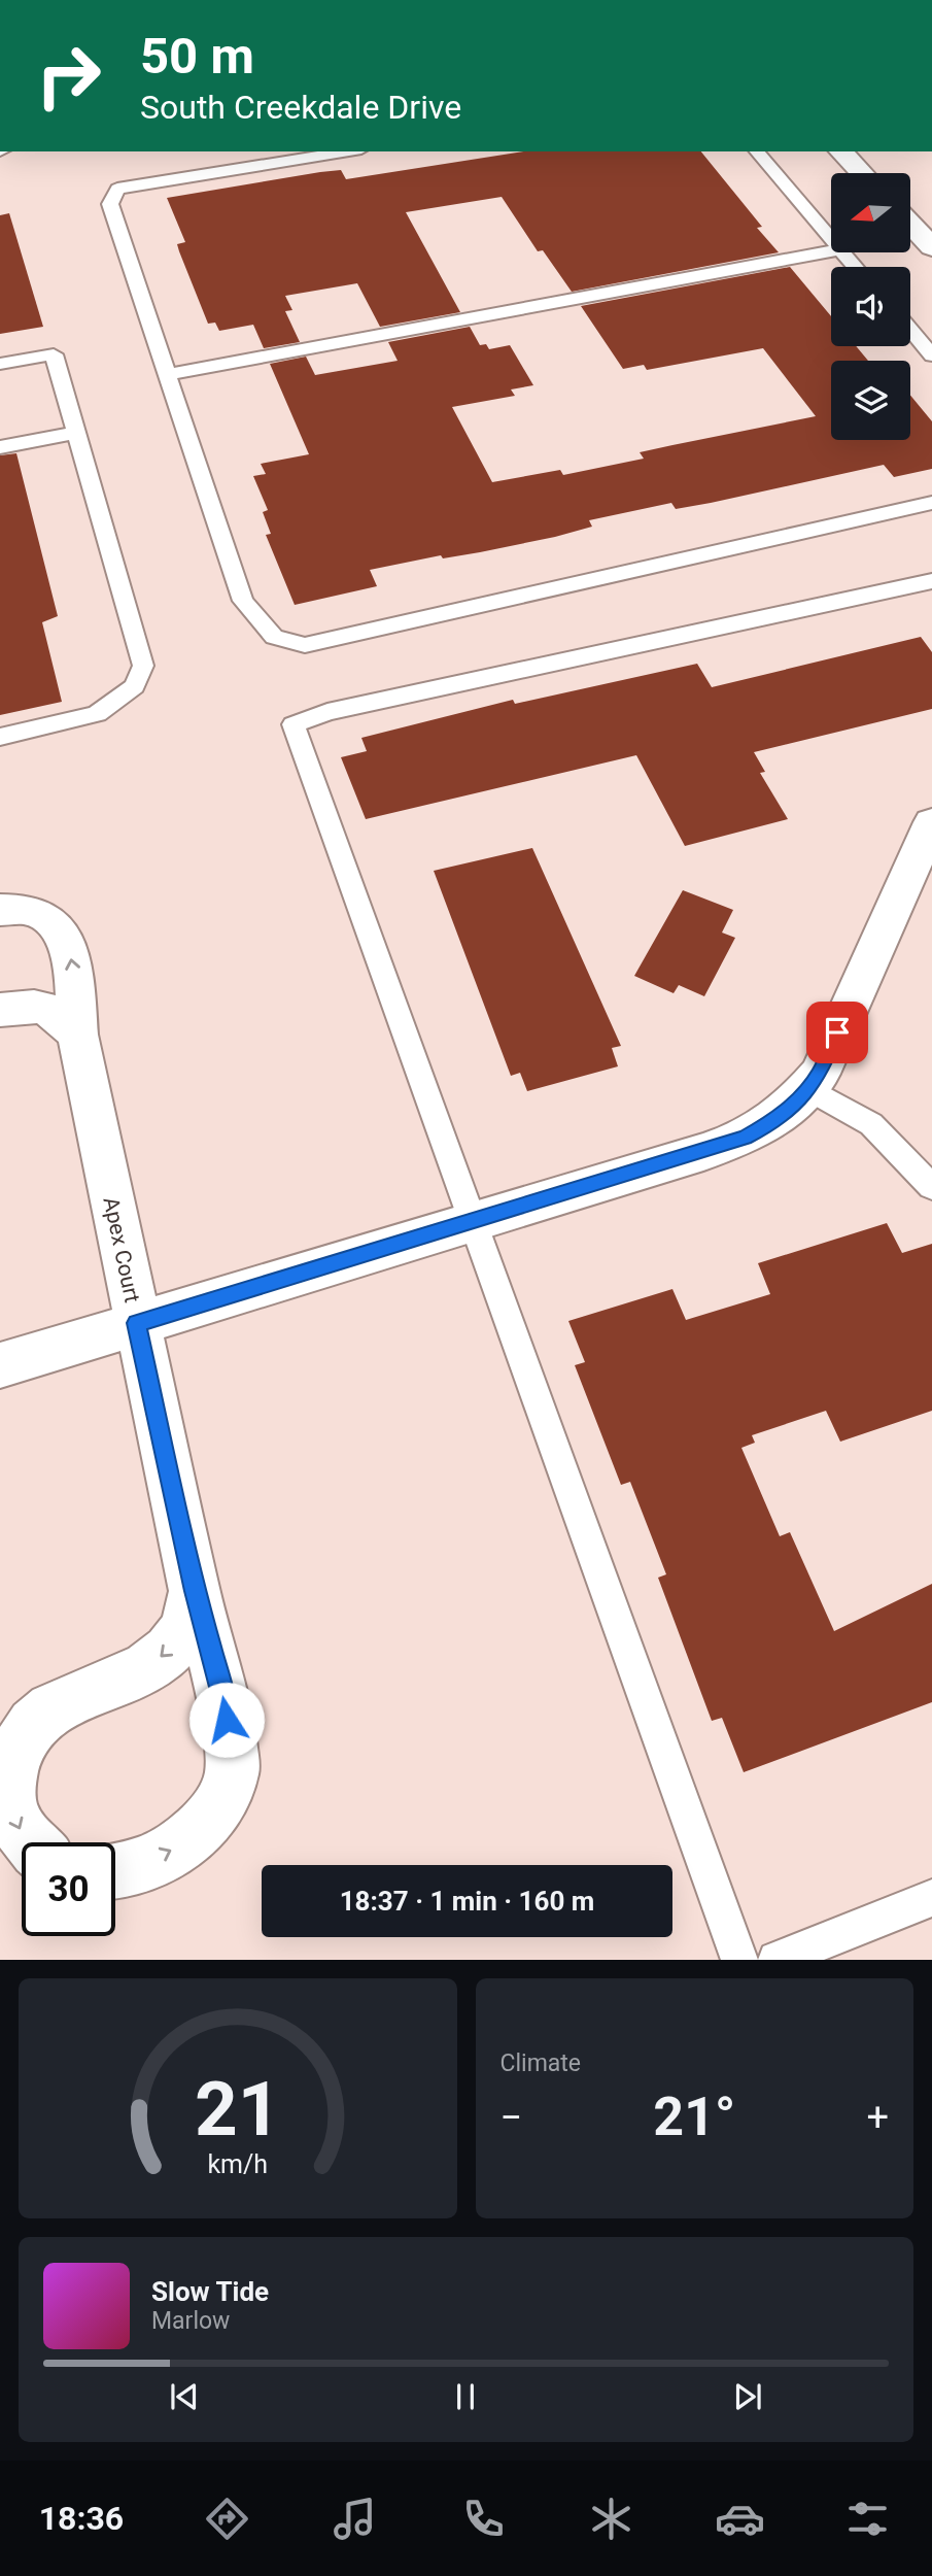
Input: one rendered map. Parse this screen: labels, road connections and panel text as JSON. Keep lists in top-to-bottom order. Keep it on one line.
{"streets":{"street":["Apex Court"]},"north":"left","page":{"turn":["50 m","South Creekdale Drive"],"limit":"30","trip":"18:37 · 1 min · 160 m","tile":"Climate","heat":["−","21°","+"],"song":["Slow Tide","Marlow"],"tabs":"18:36","gauge":["21","km/h"]}}
